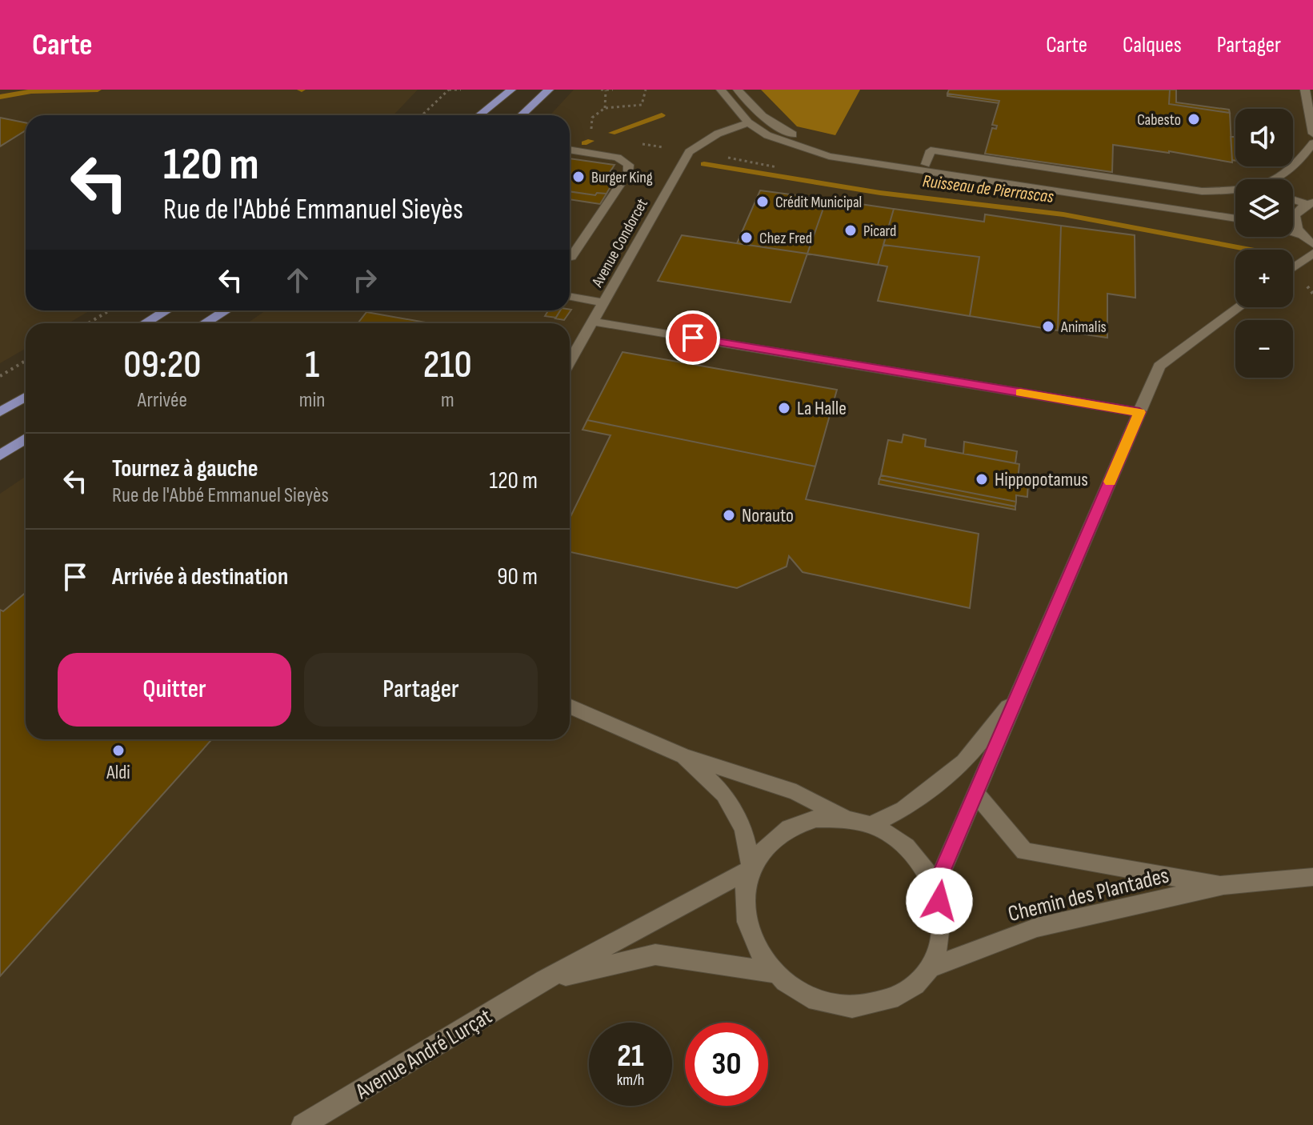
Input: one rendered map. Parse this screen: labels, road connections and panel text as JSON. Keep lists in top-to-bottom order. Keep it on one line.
{"streets":{"street":["Avenue Condorcet","Chemin des Plantades","Avenue André Lurçat"]},"crossings":[["Chemin des Plantades","Avenue André Lurçat"]],"water":["Ruisseau de Pierrascas"],"places":["Cabesto","Burger King","Crédit Municipal","Picard","Chez Fred","Animalis","La Halle","Hippopotamus","Norauto","Aldi"],"page":{"header":"Carte","nav":["Carte","Calques","Partager"],"map_buttons":["+","−"],"turn":["120 m","Rue de l'Abbé Emmanuel Sieyès"],"eta":["09:20","Arrivée","1","min","210","m"],"list":[{"name":"Tournez à gauche","note":"Rue de l'Abbé Emmanuel Sieyès","value":"120 m"},{"name":"Arrivée à destination","value":"90 m"}],"buttons":["Quitter","Partager"],"speed":"21 km/h","limit":"30"}}
